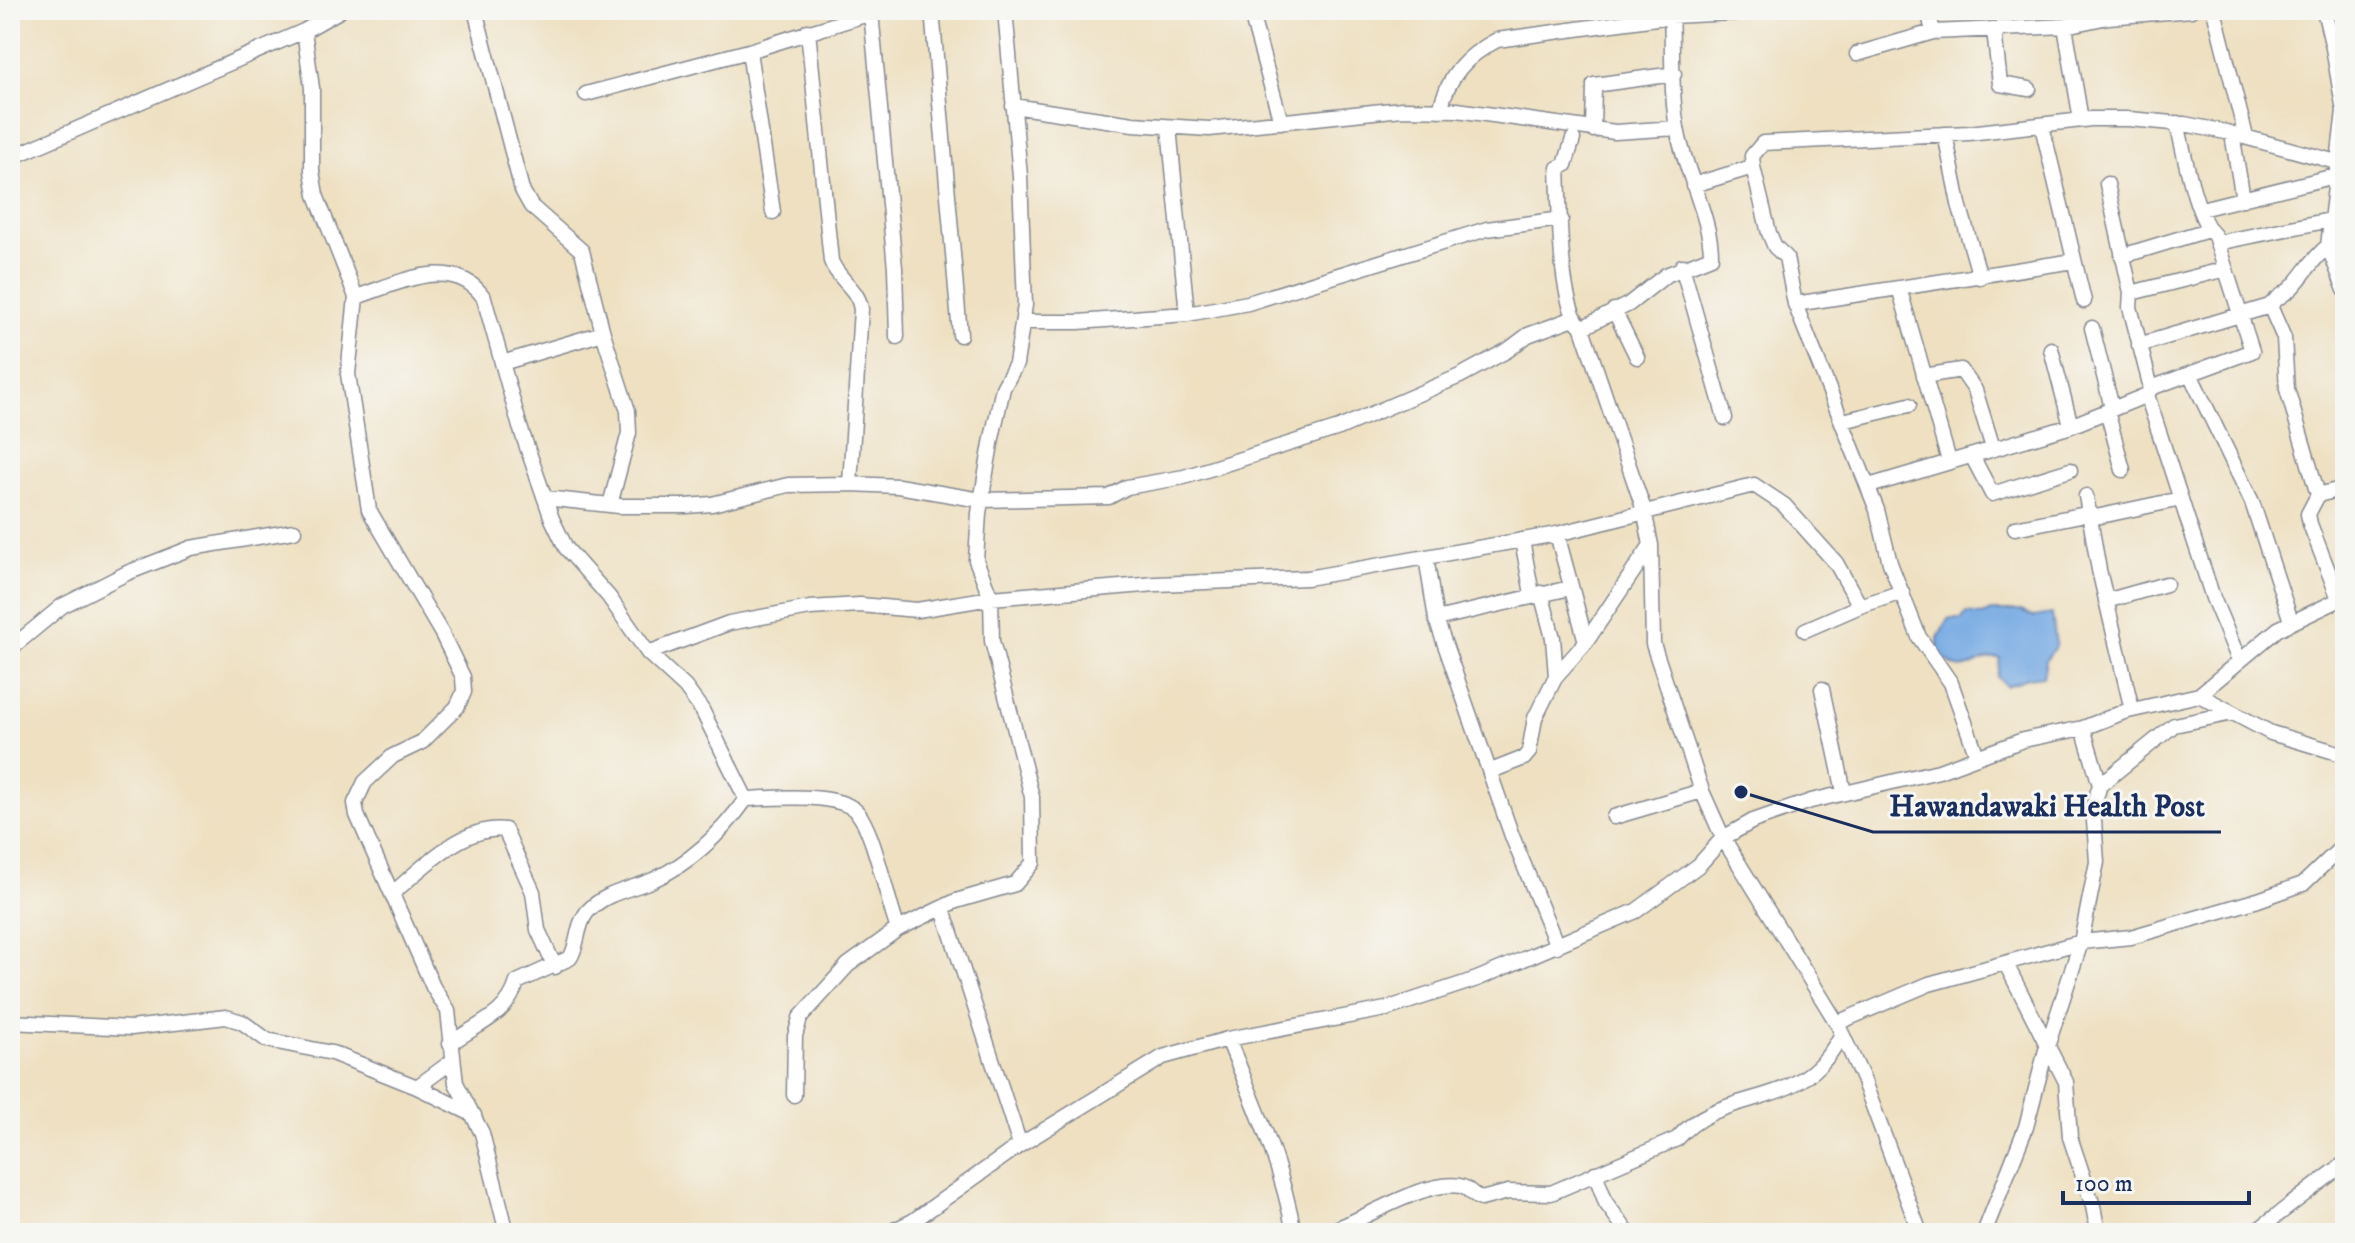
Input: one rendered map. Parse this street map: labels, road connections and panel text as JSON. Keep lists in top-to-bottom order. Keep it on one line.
{"places":["Hawandawaki Health Post"],"scale_bar":"100 m"}
